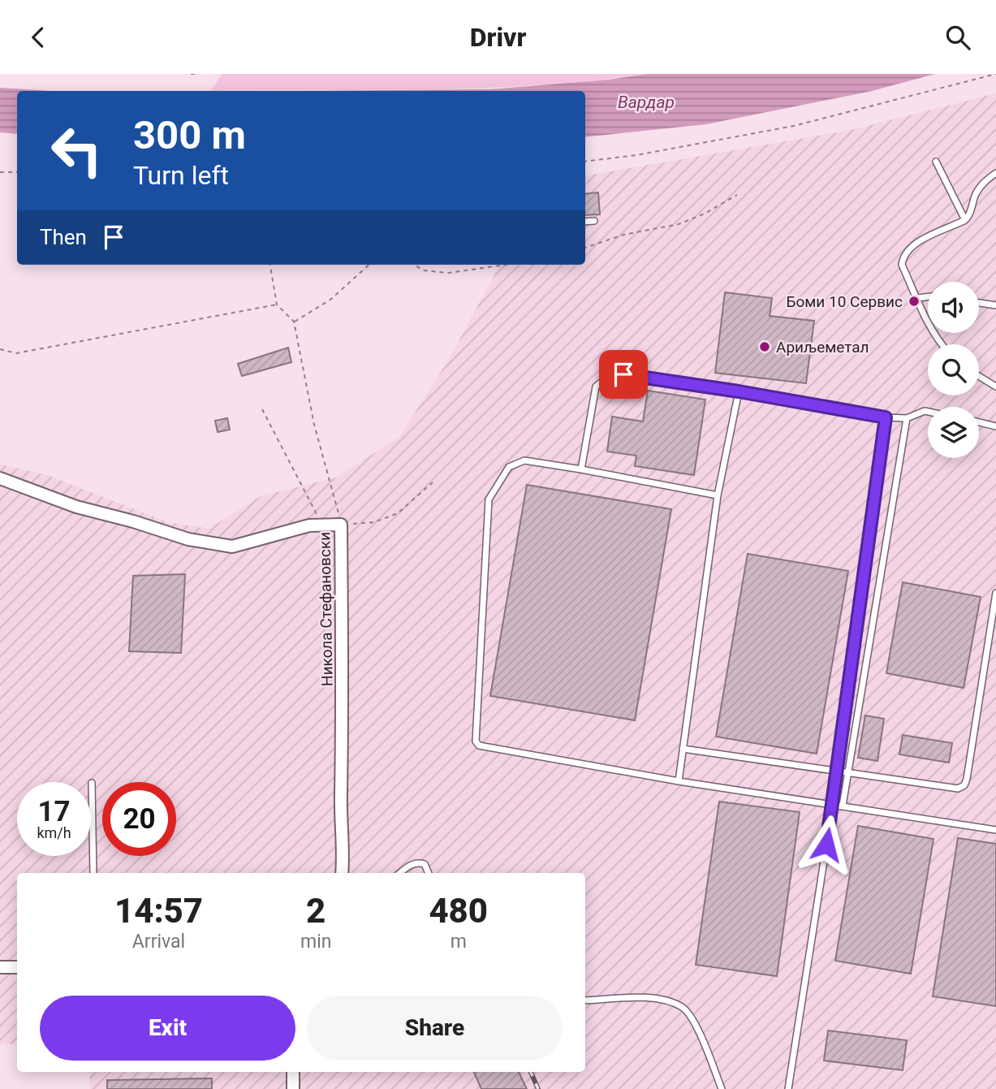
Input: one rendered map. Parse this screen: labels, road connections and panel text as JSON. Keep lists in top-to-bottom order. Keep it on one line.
{"streets":{"street":["Никола Стефановски"]},"water":["Вардар"],"places":["Боми 10 Сервис","Ариљеметал"],"page":{"header":"Drivr","turn":["300 m","Turn left"],"then":"Then","speed":"17 km/h","limit":"20","eta":["14:57","Arrival","2","min","480","m"],"buttons":["Exit","Share"]}}
